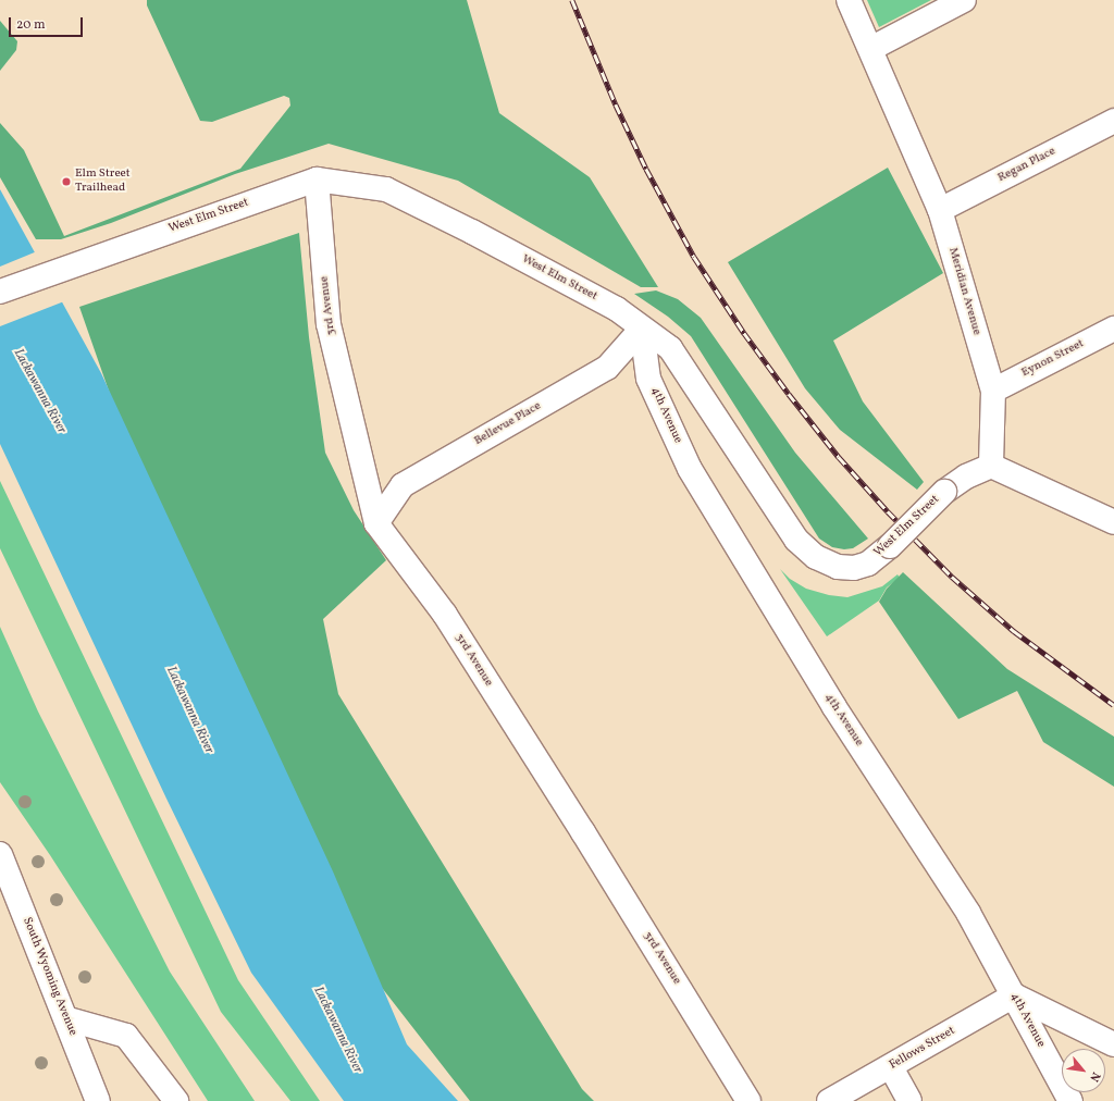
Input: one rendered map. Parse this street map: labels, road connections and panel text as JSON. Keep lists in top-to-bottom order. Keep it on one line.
{"streets":{"street":["Regan Place","West Elm Street","Meridian Avenue","3rd Avenue","Eynon Street","4th Avenue","Bellevue Place","South Wyoming Avenue","Fellows Street"]},"crossings":[["Regan Place","Meridian Avenue"],["West Elm Street","Meridian Avenue"],["West Elm Street","3rd Avenue"],["West Elm Street","4th Avenue"],["West Elm Street","Bellevue Place"],["Meridian Avenue","Eynon Street"],["3rd Avenue","Bellevue Place"],["4th Avenue","Bellevue Place"],["4th Avenue","Fellows Street"]],"water":["Lackawanna River"],"places":["Elm Street Trailhead"],"scale_bar":"20 m","north":"bottom right"}
